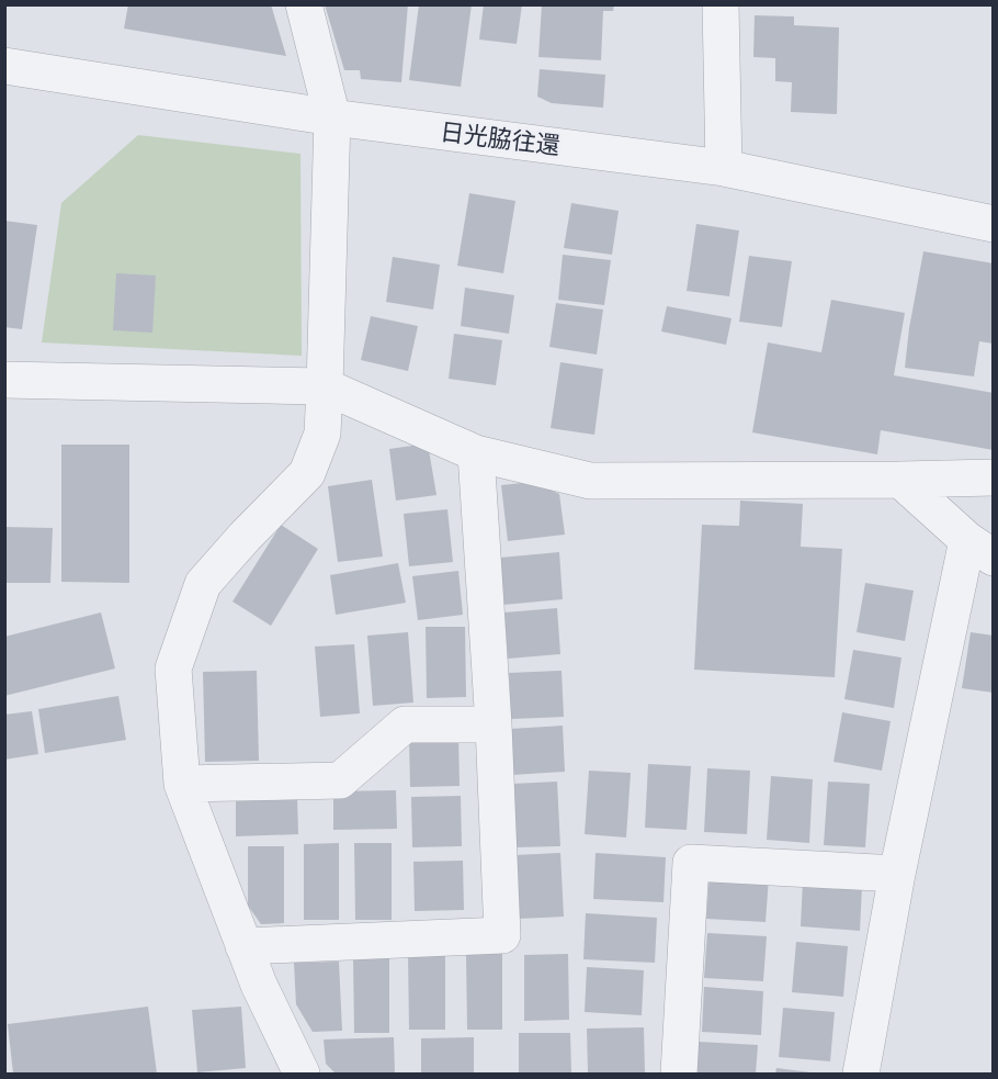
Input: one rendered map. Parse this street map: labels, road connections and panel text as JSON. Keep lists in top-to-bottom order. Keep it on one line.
{"streets":{"street":["日光脇往還"]}}
